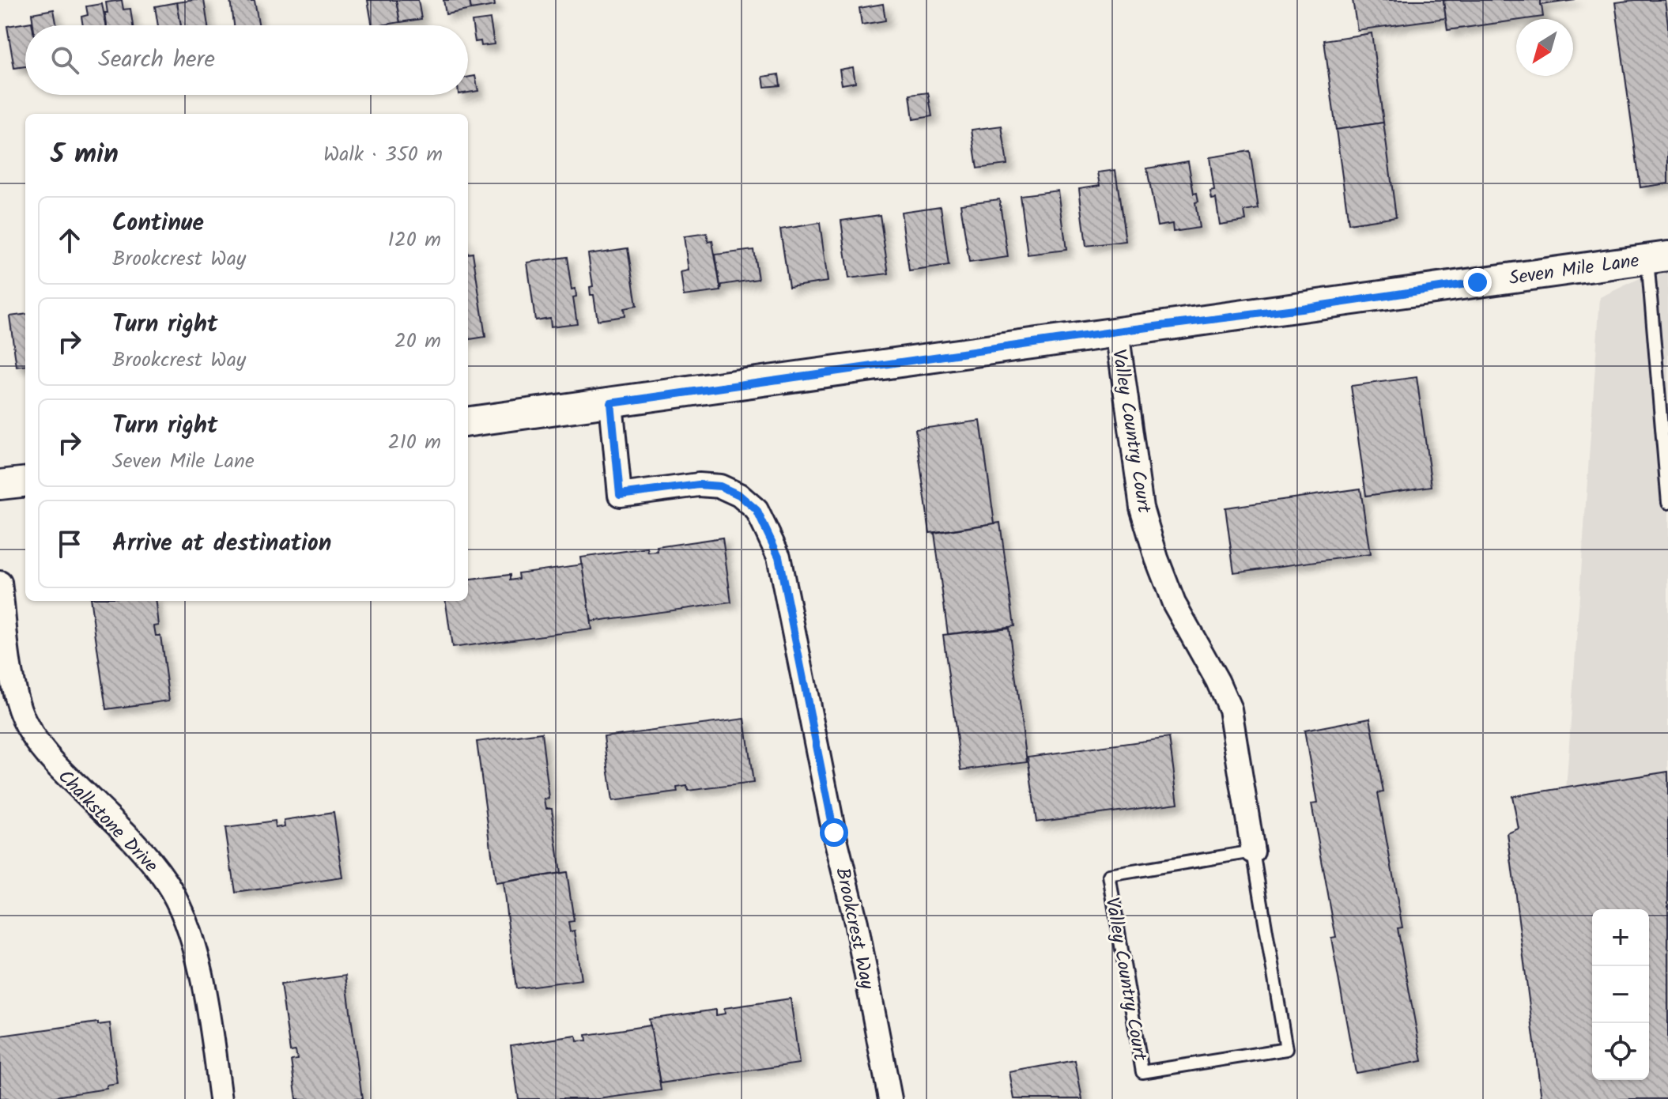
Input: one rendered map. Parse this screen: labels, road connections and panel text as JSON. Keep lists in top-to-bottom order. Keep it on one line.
{"streets":{"street":["Seven Mile Lane","Valley Country Court","Chalkstone Drive","Brookcrest Way"]},"crossings":[["Seven Mile Lane","Valley Country Court"],["Seven Mile Lane","Brookcrest Way"]],"north":"bottom left","page":{"search":"Search here","heading":["5 min","Walk · 350 m"],"list":[["Continue","Brookcrest Way","120 m"],["Turn right","Brookcrest Way","20 m"],["Turn right","Seven Mile Lane","210 m"],"Arrive at destination"],"map_buttons":["+","−"]}}
